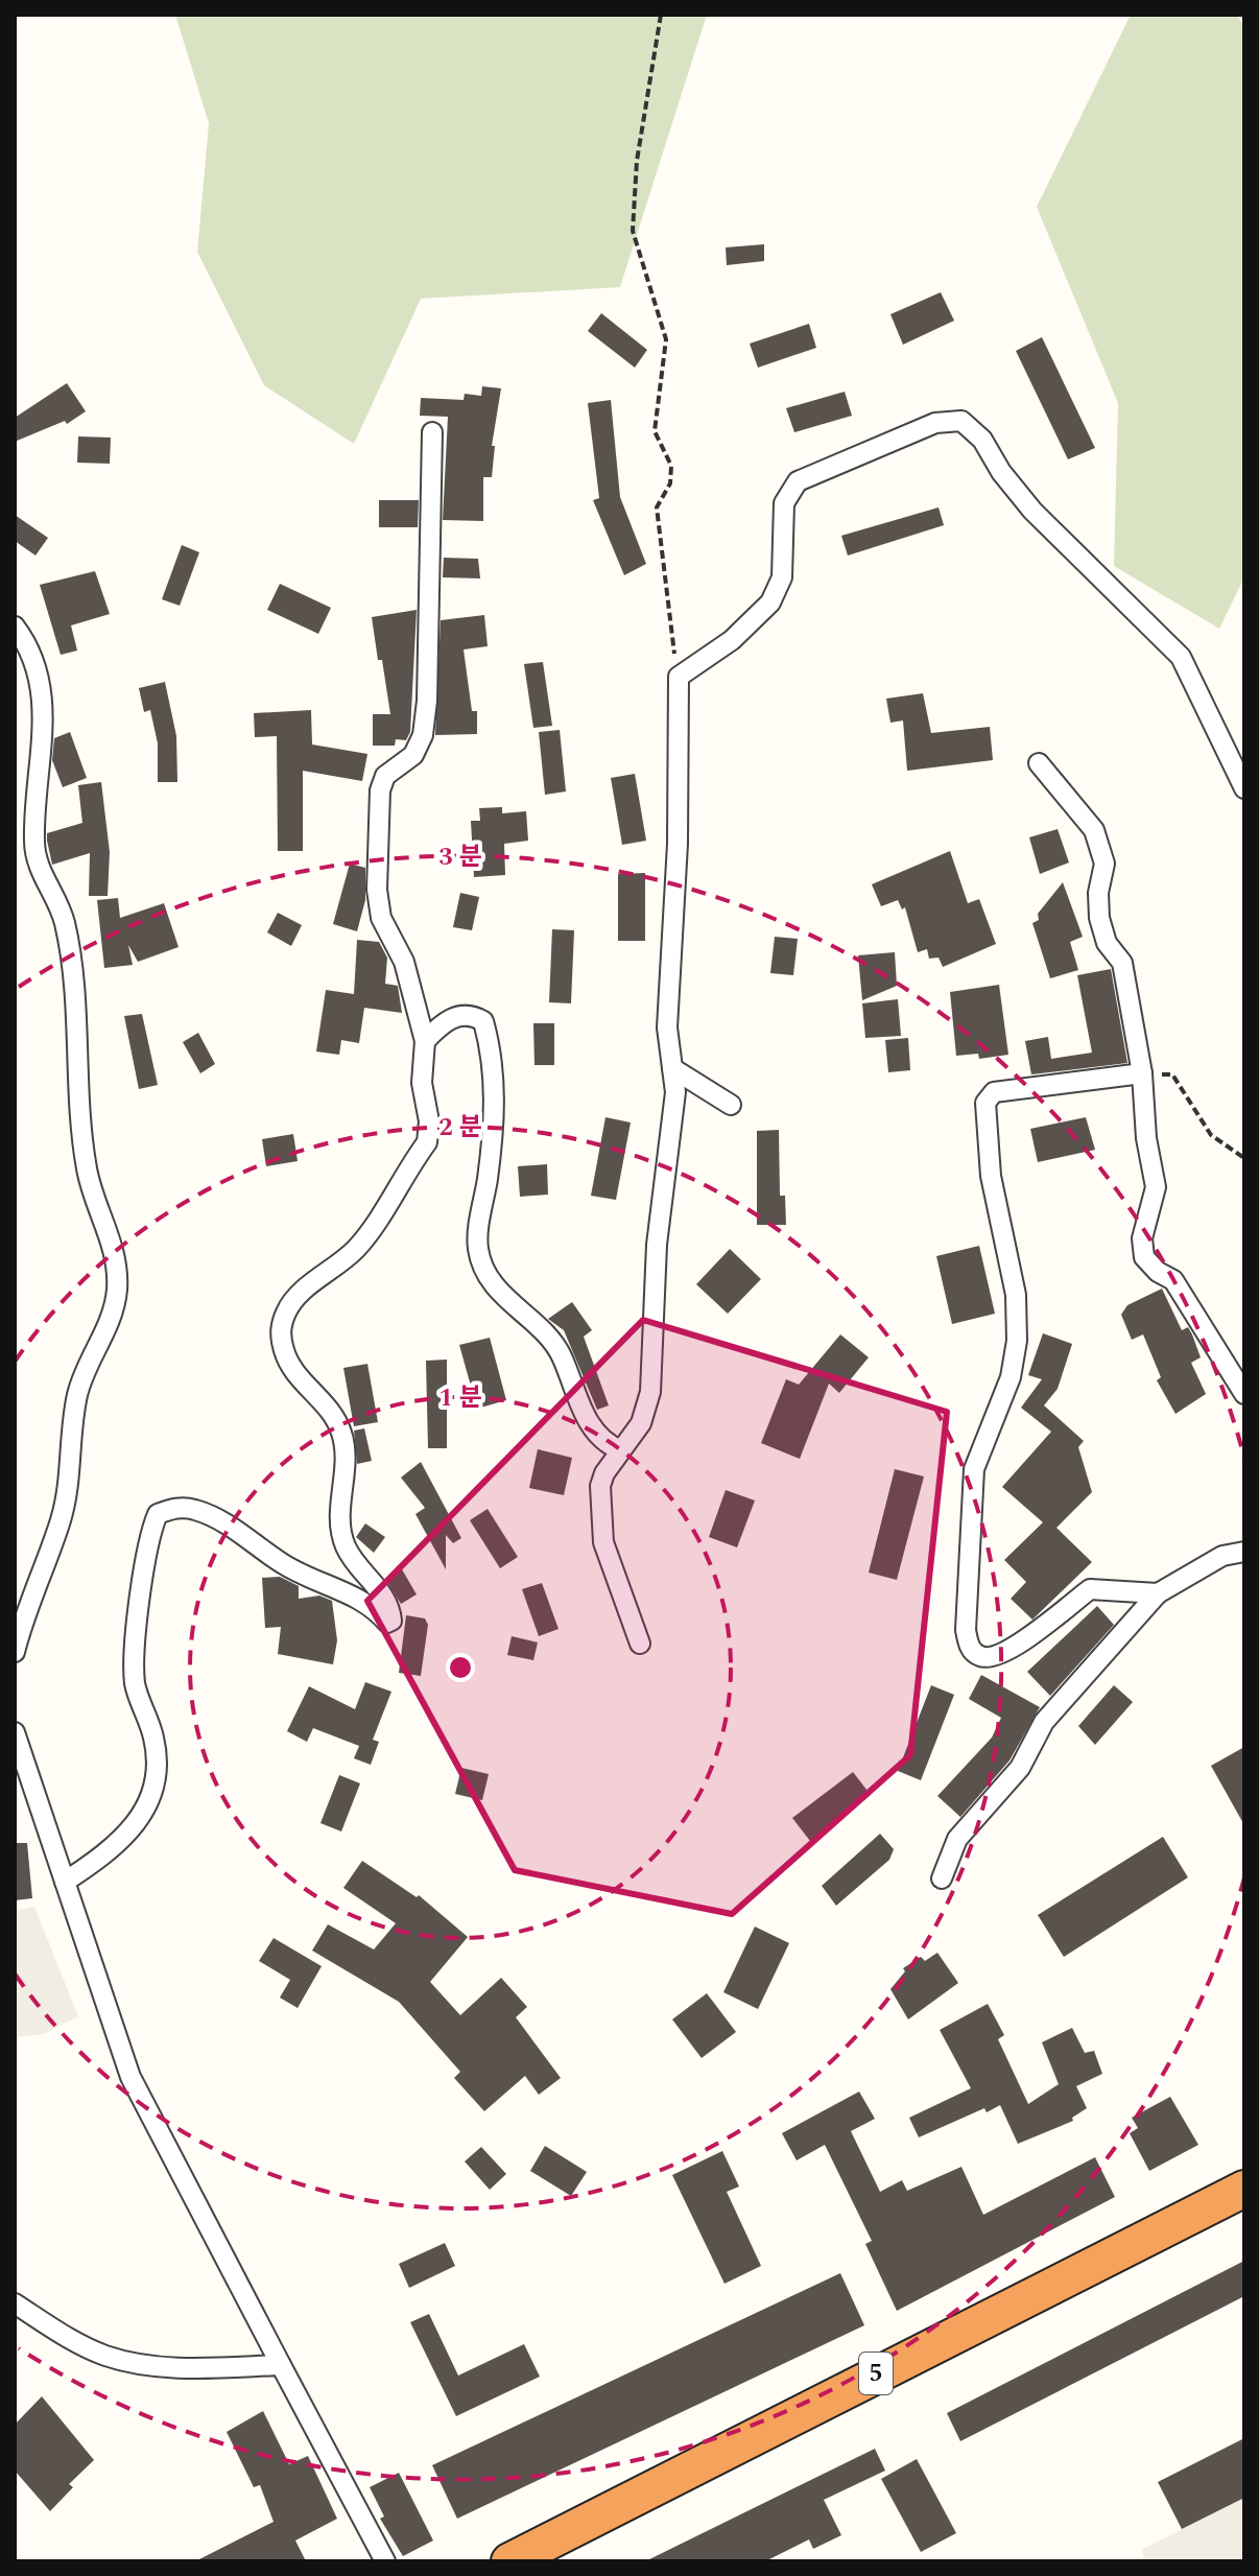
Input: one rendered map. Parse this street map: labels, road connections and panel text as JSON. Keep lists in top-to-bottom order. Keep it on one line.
{"streets":{"highway":["5"]},"rings":["3 분","2 분","1 분"]}
